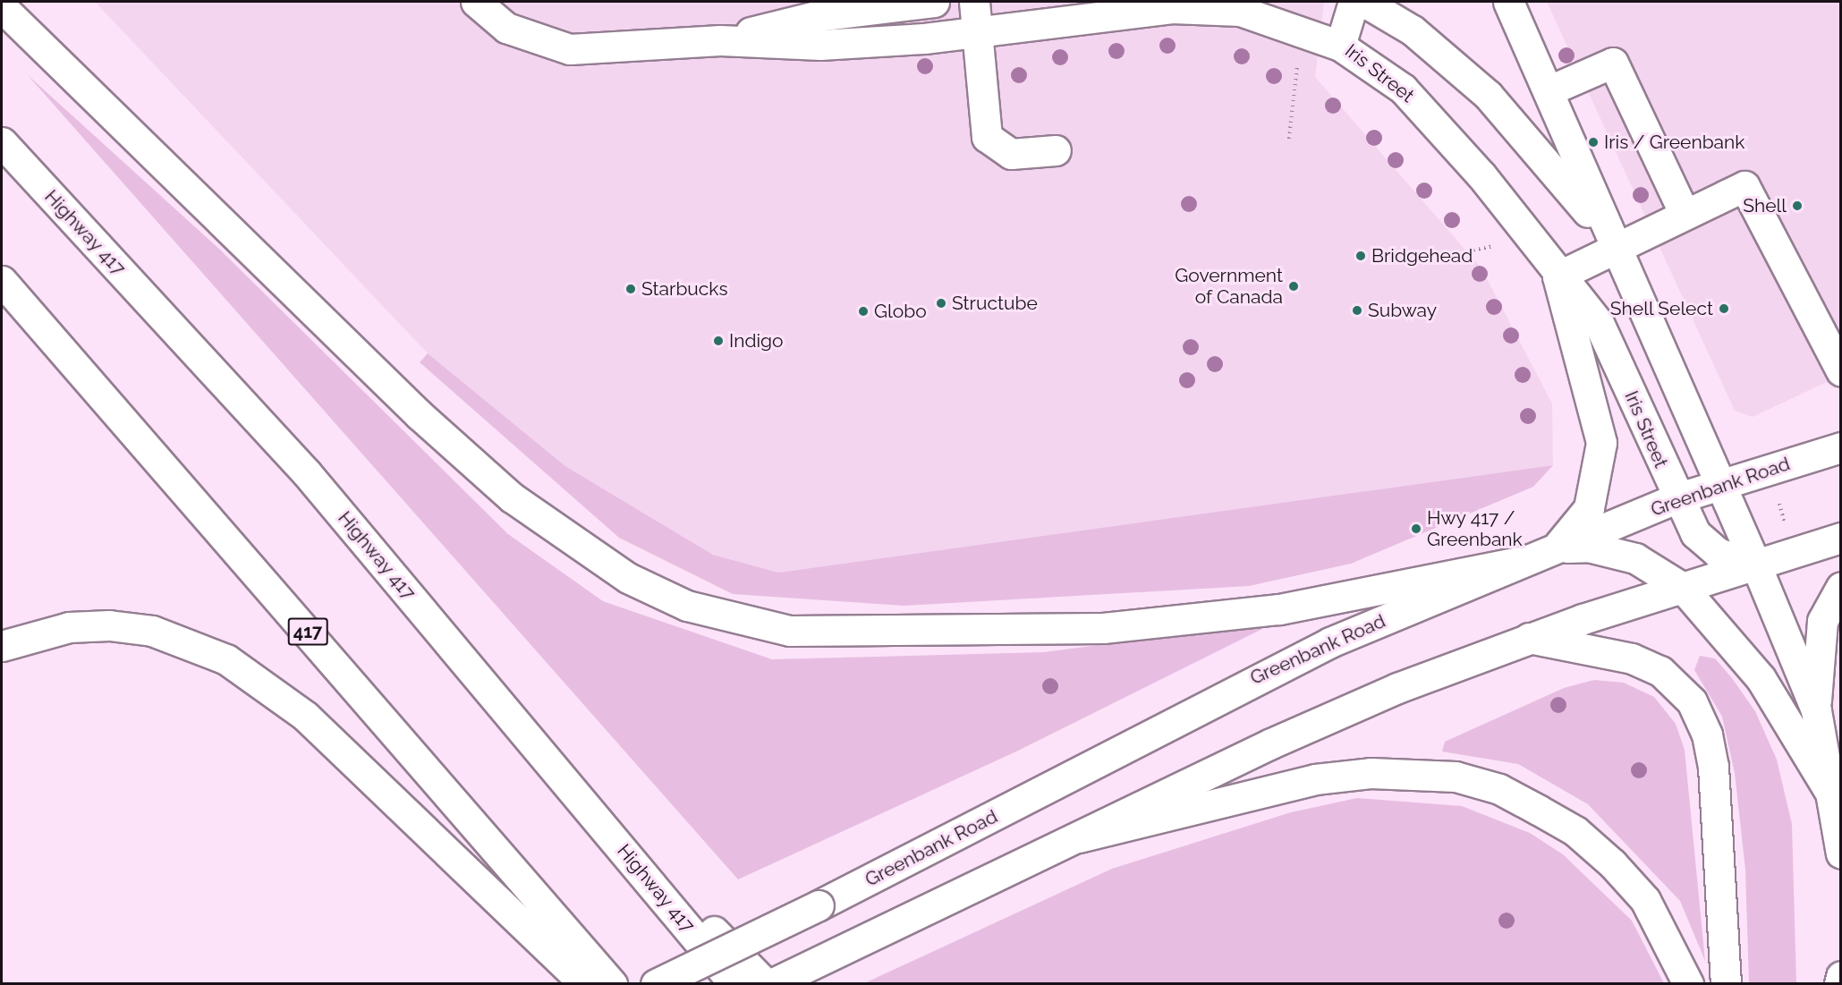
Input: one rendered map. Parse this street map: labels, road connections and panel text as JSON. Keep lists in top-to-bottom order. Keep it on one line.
{"streets":{"main road":["Iris Street","Highway 417","Greenbank Road","417"]},"crossings":[["Iris Street","Greenbank Road"]],"places":["Iris / Greenbank","Shell","Bridgehead","Government of Canada","Starbucks","Structube","Shell Select","Subway","Globo","Indigo","Hwy 417 / Greenbank"]}
